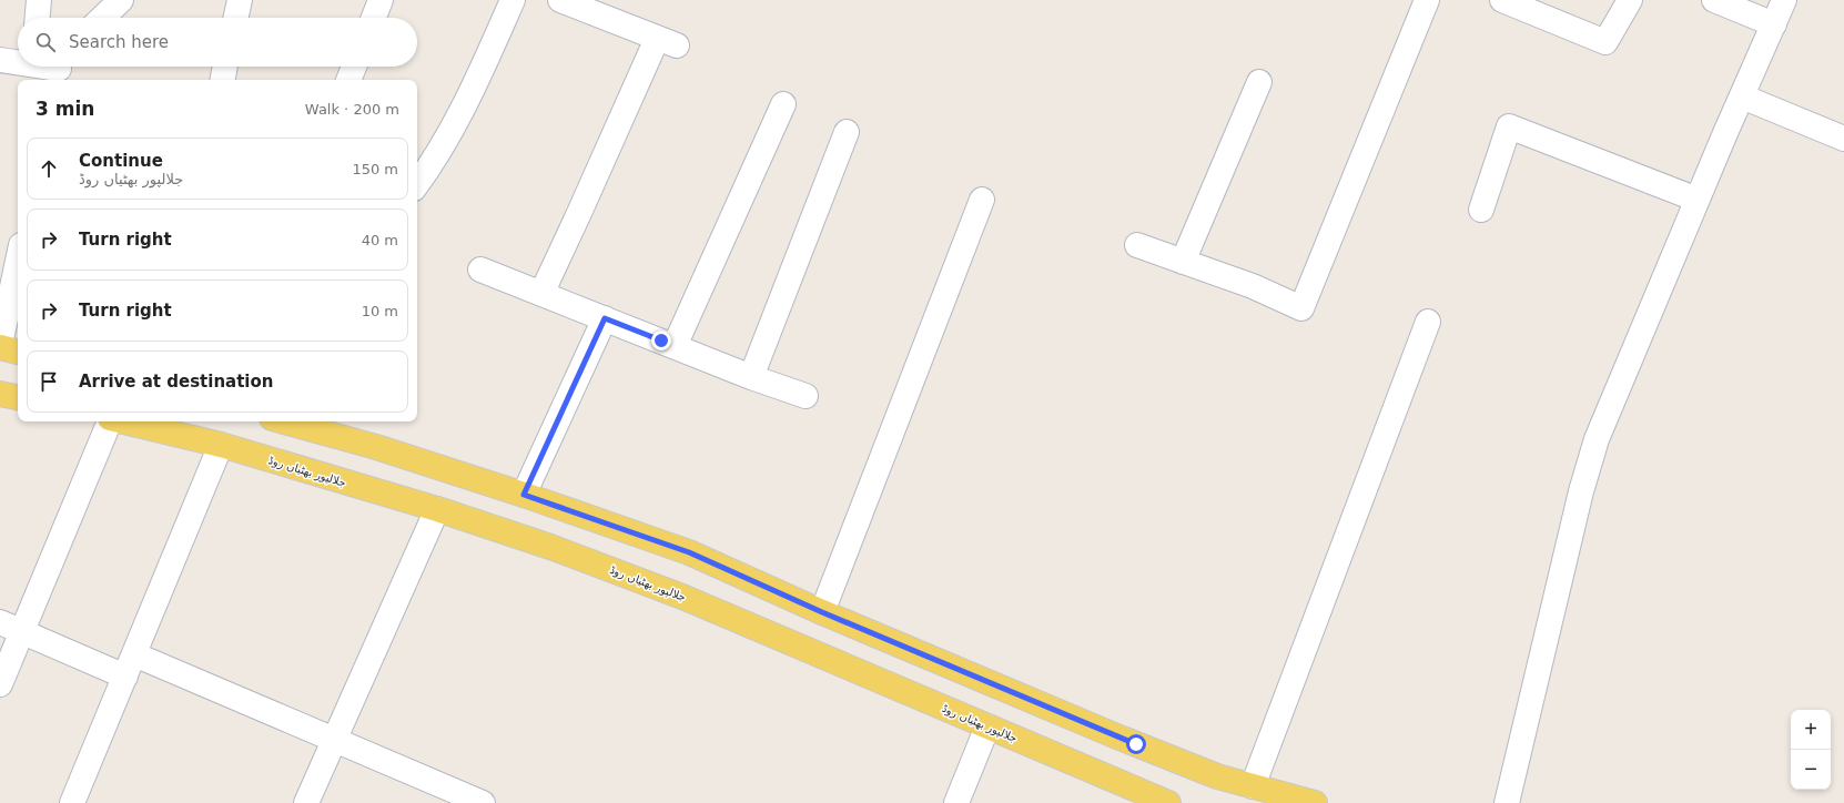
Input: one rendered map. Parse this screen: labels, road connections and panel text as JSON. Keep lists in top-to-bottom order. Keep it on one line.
{"streets":{"main road":["جلالپور بھٹیاں روڈ"]},"page":{"search":"Search here","heading":["3 min","Walk · 200 m"],"list":[["Continue","جلالپور بھٹیاں روڈ","150 m"],["Turn right","40 m"],["Turn right","10 m"],"Arrive at destination"],"map_buttons":["+","−"]}}
